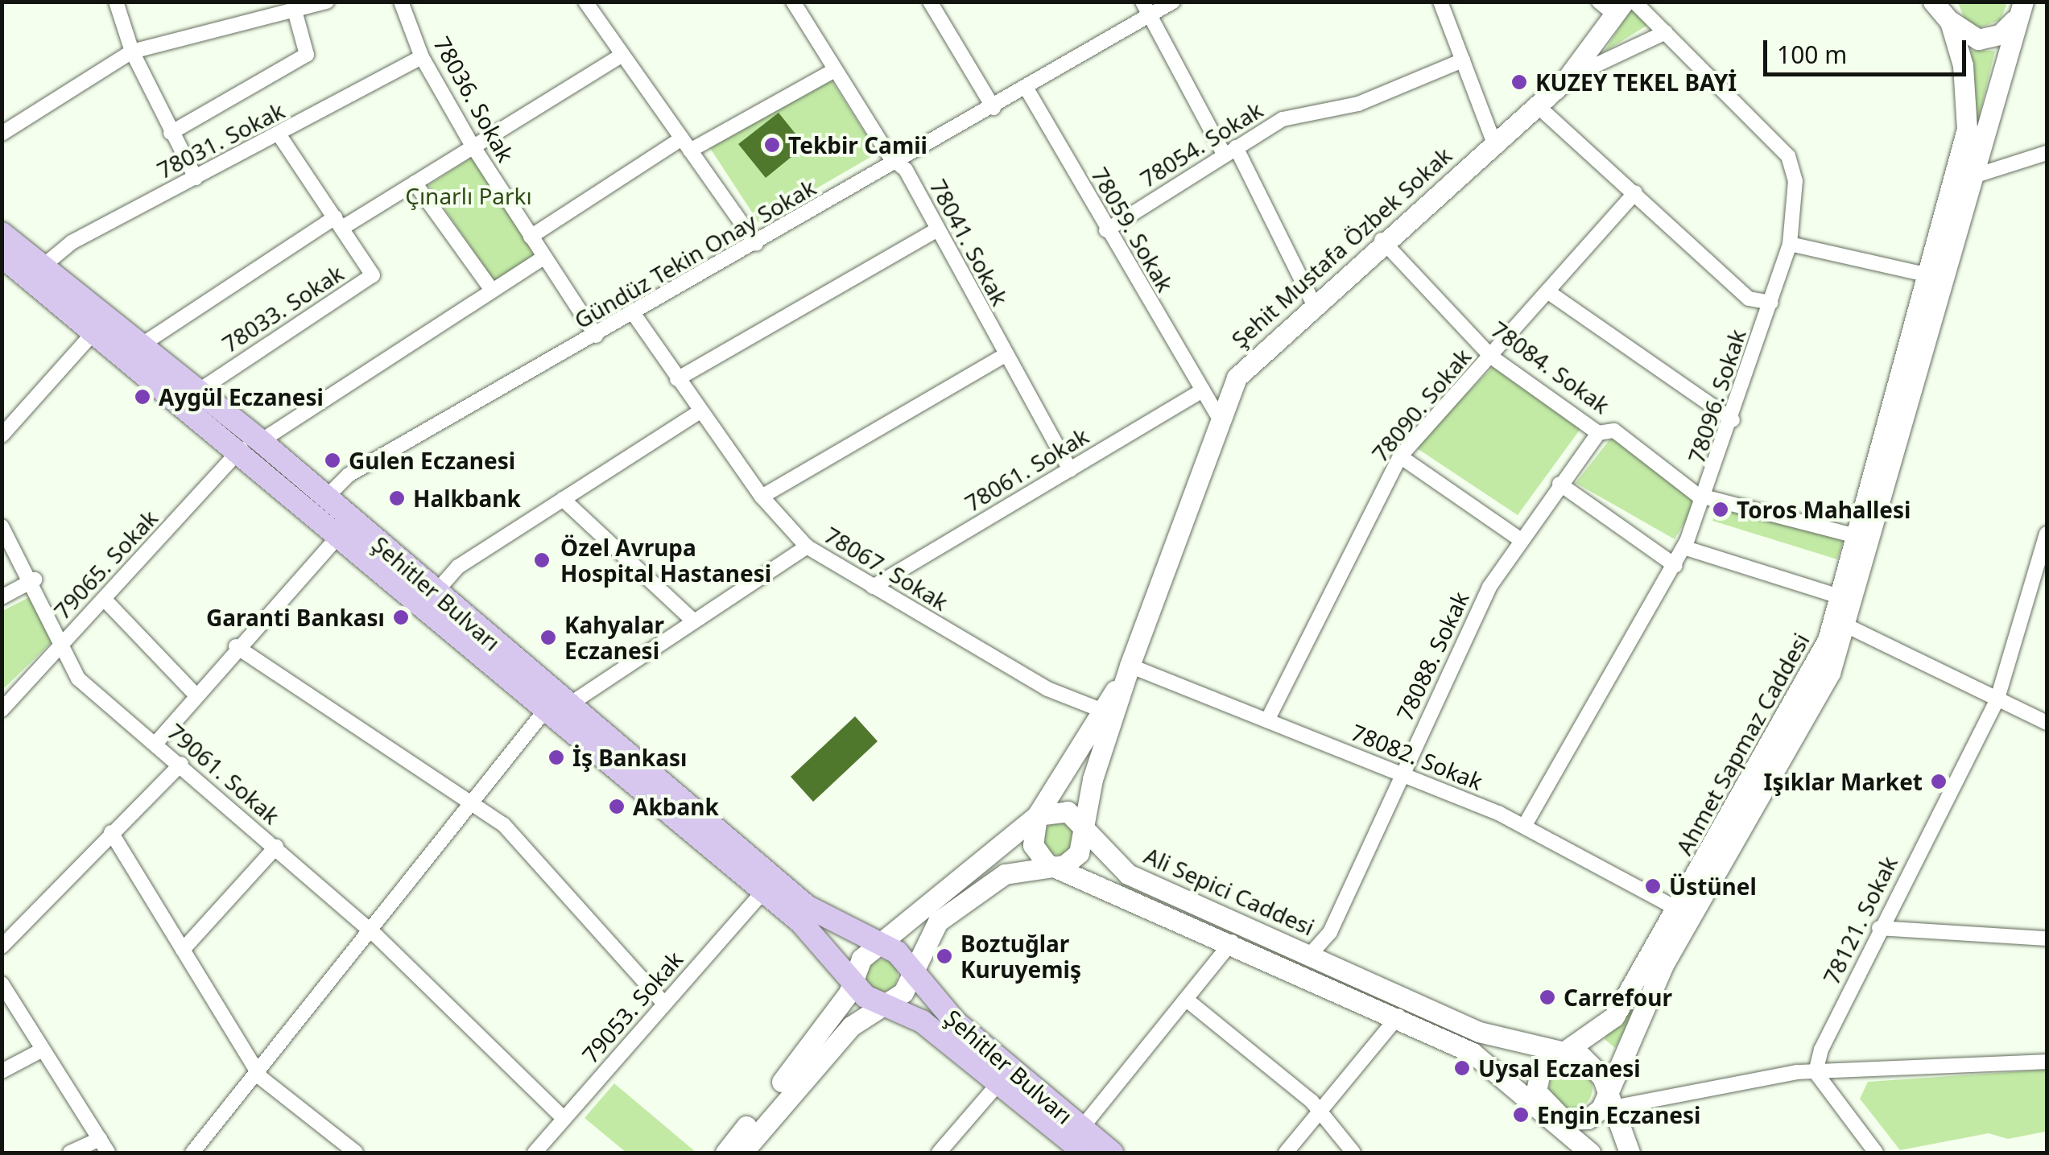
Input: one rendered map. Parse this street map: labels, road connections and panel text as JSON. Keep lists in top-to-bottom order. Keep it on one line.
{"streets":{"main road":["Şehit Mustafa Özbek Sokak","Şehitler Bulvarı","Ahmet Sapmaz Caddesi","Ali Sepici Caddesi"],"street":["78036. Sokak","78031. Sokak","78054. Sokak","78059. Sokak","78041. Sokak","Gündüz Tekin Onay Sokak","78033. Sokak","78084. Sokak","78096. Sokak","78090. Sokak","78061. Sokak","79065. Sokak","78067. Sokak","78088. Sokak","78082. Sokak","79061. Sokak","78121. Sokak","79053. Sokak"]},"crossings":[["78036. Sokak","78031. Sokak"],["78036. Sokak","Gündüz Tekin Onay Sokak"],["78036. Sokak","79065. Sokak"],["78031. Sokak","78033. Sokak"],["78031. Sokak","Şehitler Bulvarı"],["78054. Sokak","78059. Sokak"],["78059. Sokak","Şehit Mustafa Özbek Sokak"],["78059. Sokak","Gündüz Tekin Onay Sokak"],["78059. Sokak","78061. Sokak"],["78041. Sokak","Gündüz Tekin Onay Sokak"],["78041. Sokak","78061. Sokak"],["Şehit Mustafa Özbek Sokak","78084. Sokak"],["Şehit Mustafa Özbek Sokak","78082. Sokak"],["Gündüz Tekin Onay Sokak","78067. Sokak"],["Gündüz Tekin Onay Sokak","Şehitler Bulvarı"],["78033. Sokak","Şehitler Bulvarı"],["78084. Sokak","78096. Sokak"],["78084. Sokak","78090. Sokak"],["78084. Sokak","78088. Sokak"],["78084. Sokak","Ahmet Sapmaz Caddesi"],["78096. Sokak","78082. Sokak"],["78090. Sokak","78082. Sokak"],["78061. Sokak","78067. Sokak"],["79065. Sokak","Şehitler Bulvarı"],["79065. Sokak","79061. Sokak"],["Şehitler Bulvarı","79053. Sokak"],["78088. Sokak","78082. Sokak"],["78088. Sokak","Ali Sepici Caddesi"],["Ahmet Sapmaz Caddesi","78082. Sokak"],["Ahmet Sapmaz Caddesi","Ali Sepici Caddesi"],["79061. Sokak","79053. Sokak"]],"parks":["Çınarlı Parkı"],"places":["KUZEY TEKEL BAYİ","Tekbir Camii","Aygül Eczanesi","Gulen Eczanesi","Halkbank","Toros Mahallesi","Özel Avrupa Hospital Hastanesi","Garanti Bankası","Kahyalar Eczanesi","İş Bankası","Işıklar Market","Akbank","Üstünel","Boztuğlar Kuruyemiş","Carrefour","Uysal Eczanesi","Engin Eczanesi"],"scale_bar":"100 m"}
